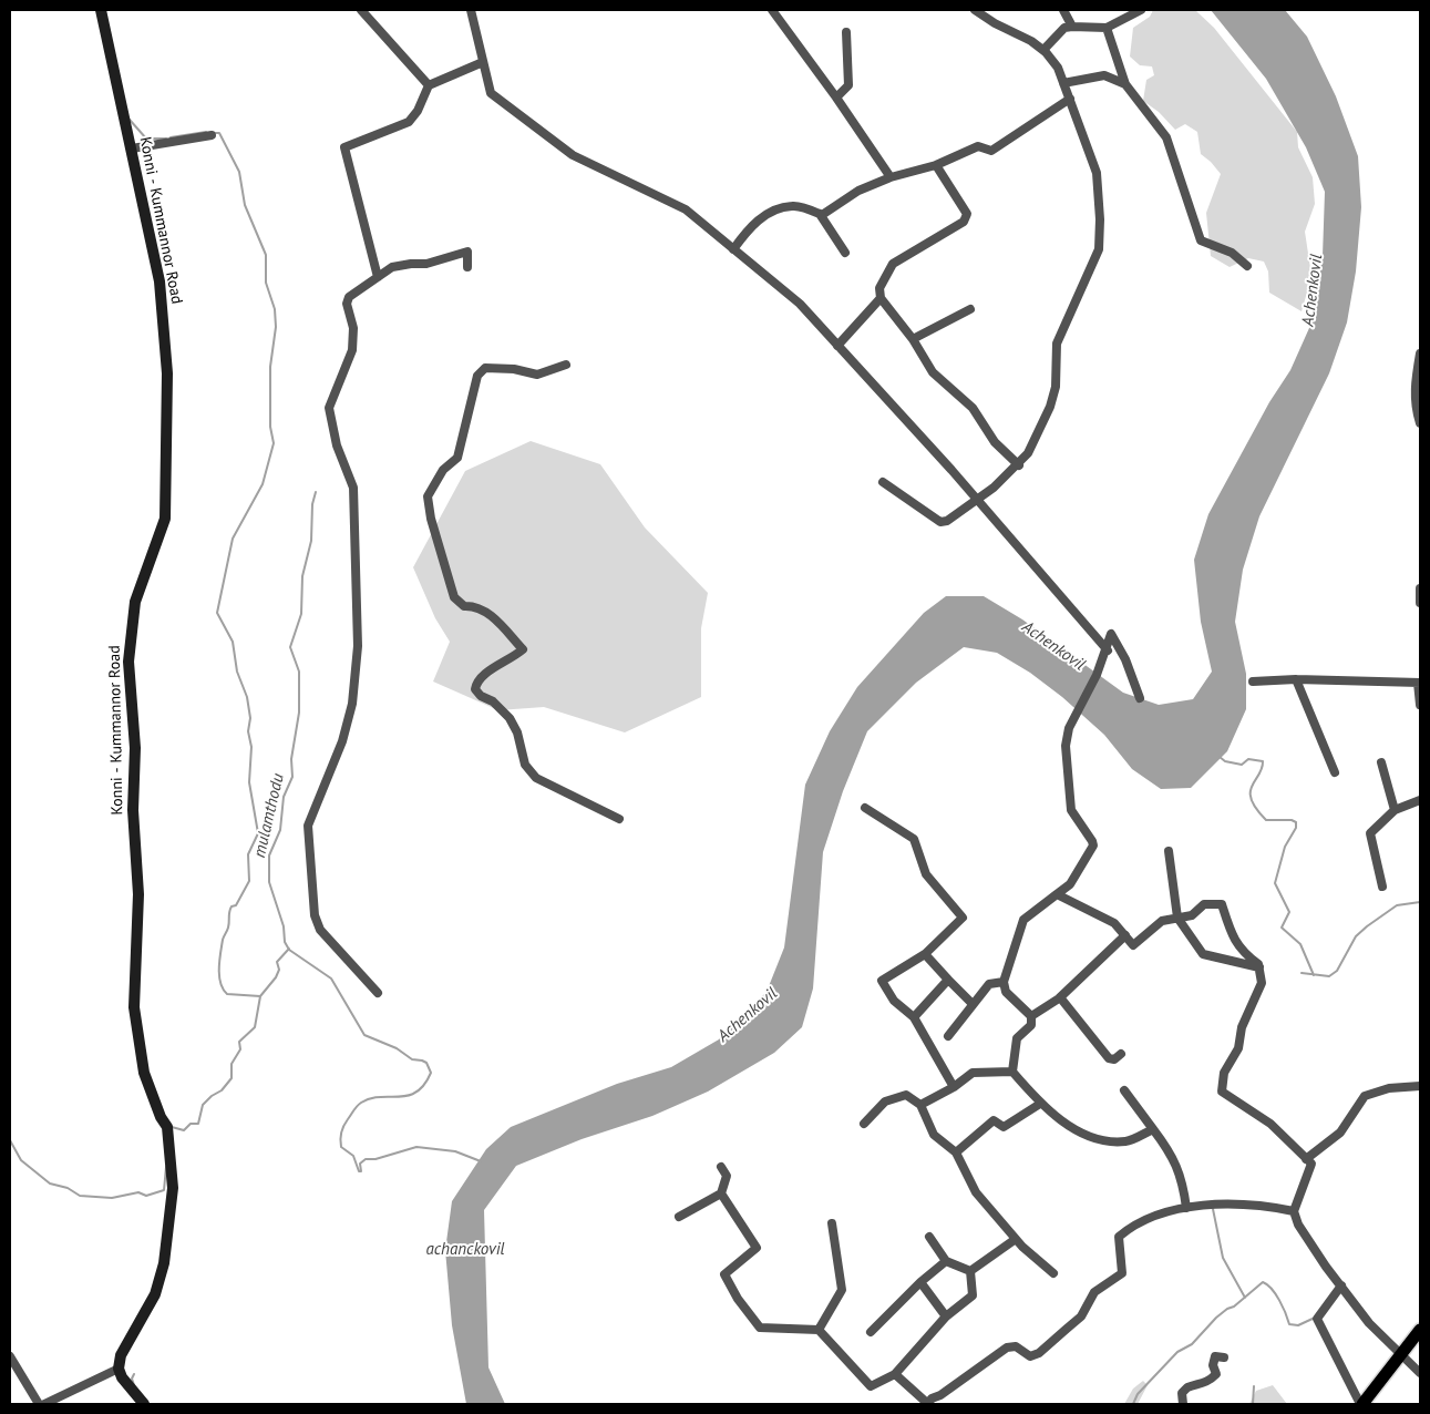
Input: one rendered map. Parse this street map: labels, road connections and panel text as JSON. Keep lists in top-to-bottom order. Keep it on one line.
{"streets":{"main road":["Konni - Kummannor Road"]},"water":["Achenkovil","mulamthodu","achanckovil"]}
